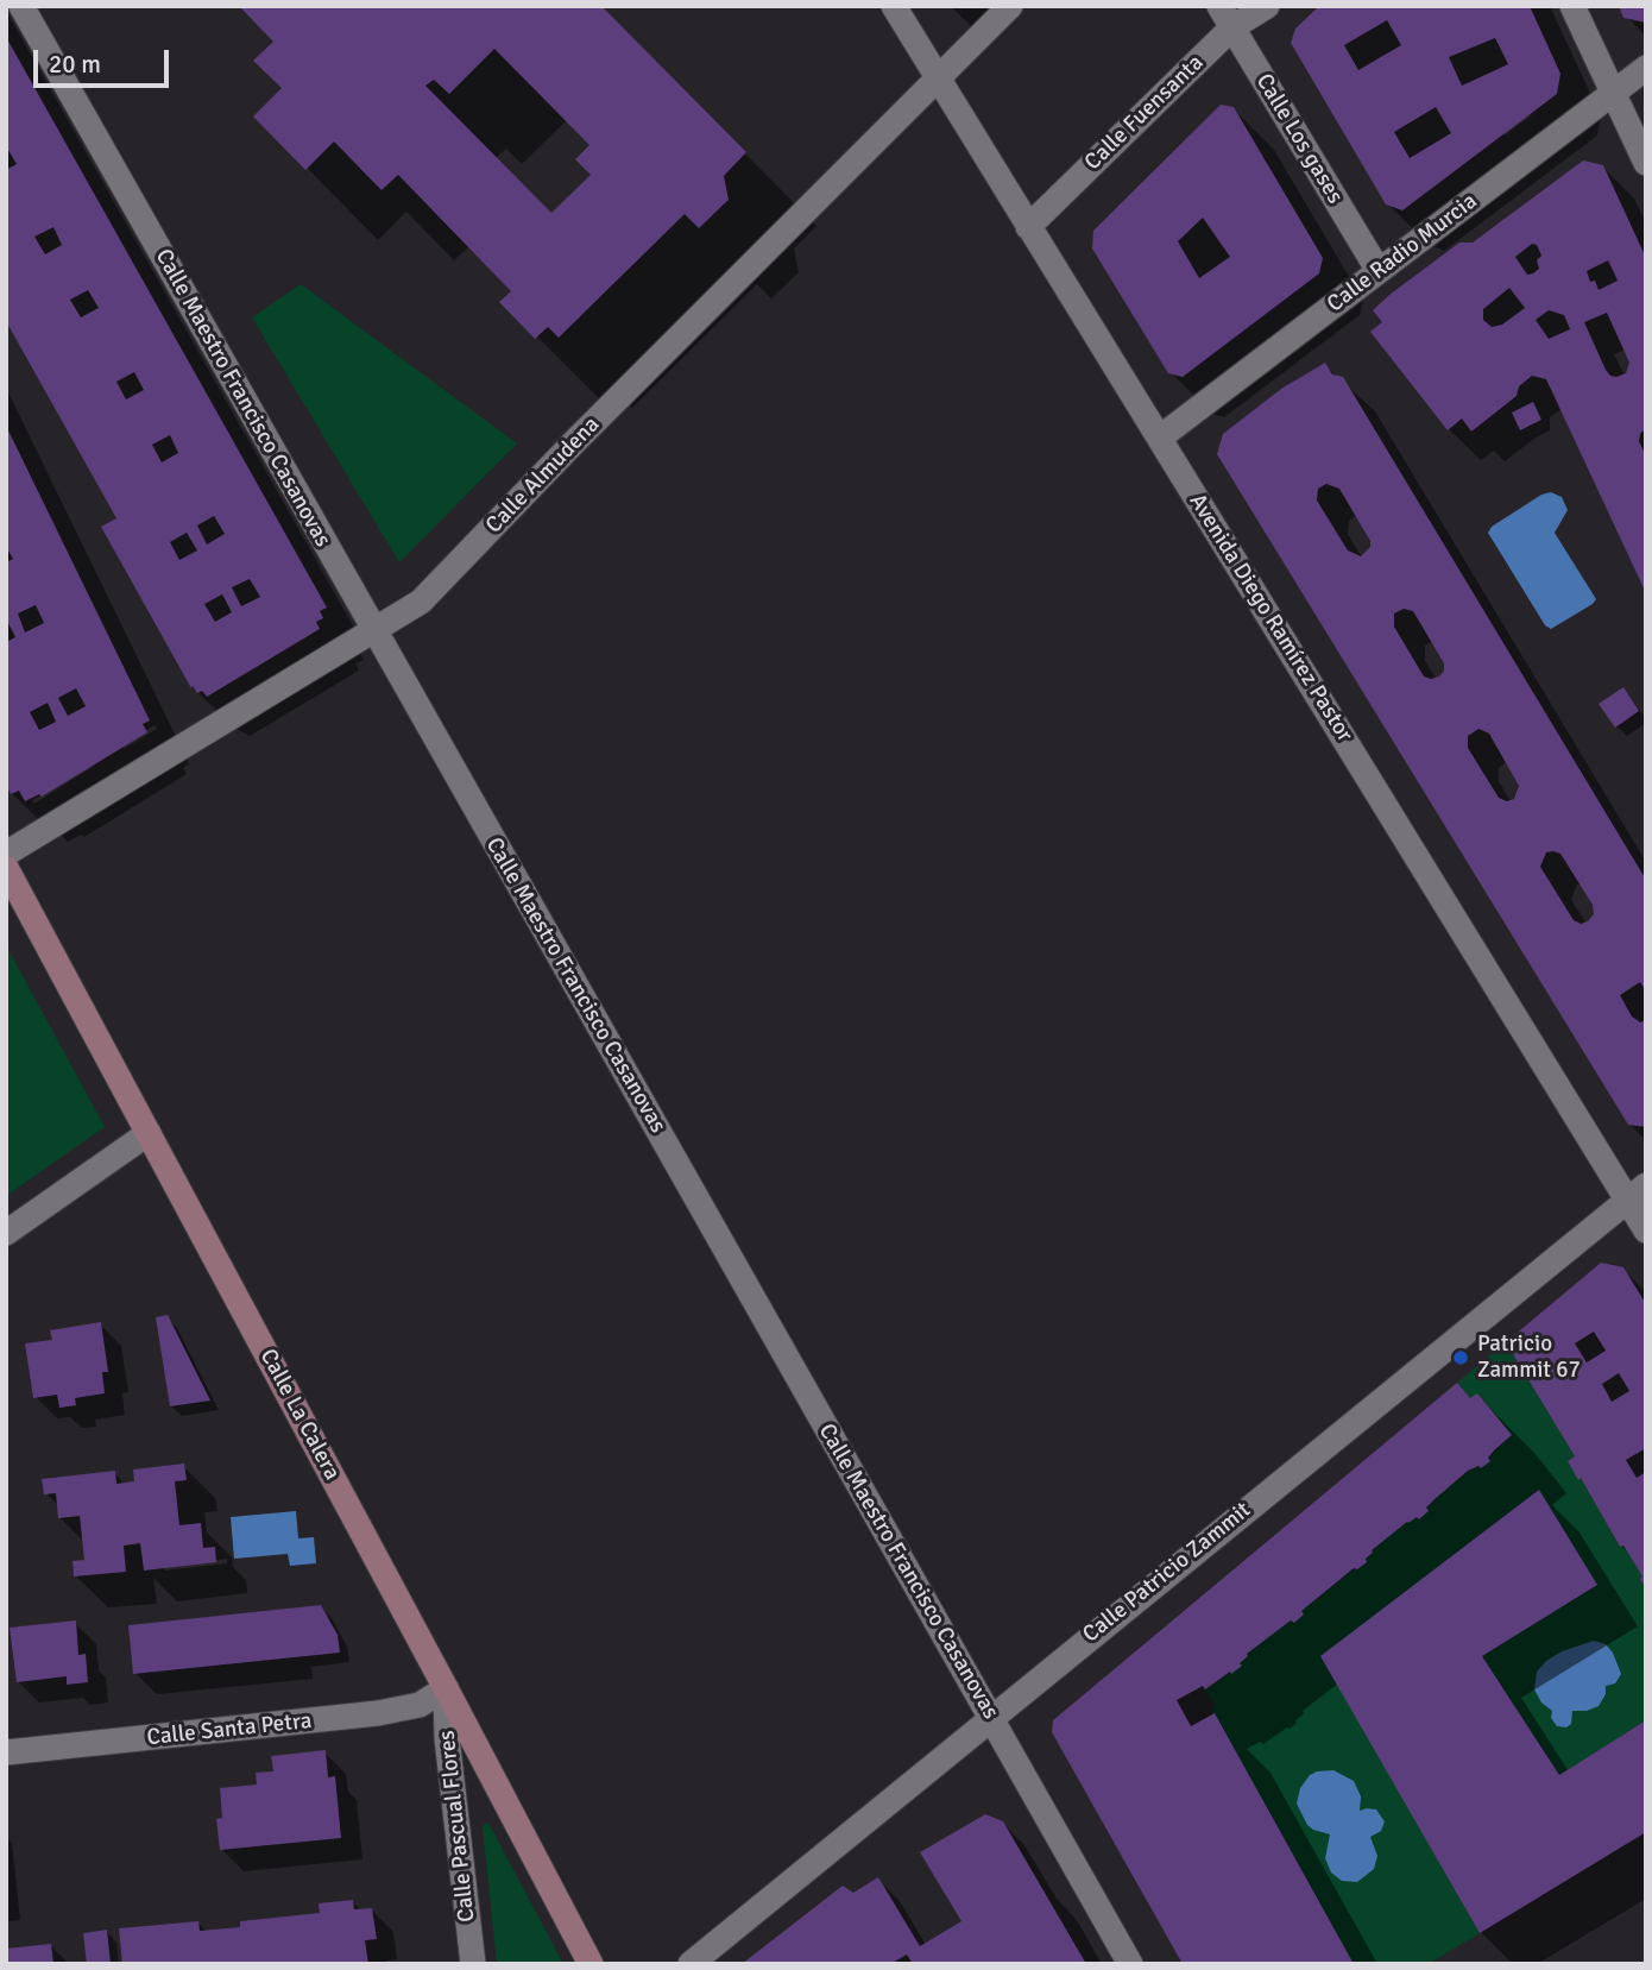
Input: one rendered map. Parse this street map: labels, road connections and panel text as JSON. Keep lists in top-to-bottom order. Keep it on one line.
{"streets":{"main road":["Calle La Calera"],"street":["Calle Fuensanta","Calle Los gases","Calle Radio Murcia","Calle Maestro Francisco Casanovas","Calle Almudena","Avenida Diego Ramírez Pastor","Calle Patricio Zammit","Calle Santa Petra","Calle Pascual Flores"]},"crossings":[["Calle Fuensanta","Calle Los gases"],["Calle Fuensanta","Avenida Diego Ramírez Pastor"],["Calle Los gases","Calle Radio Murcia"],["Calle Radio Murcia","Avenida Diego Ramírez Pastor"],["Calle Maestro Francisco Casanovas","Calle Almudena"],["Calle Maestro Francisco Casanovas","Calle Patricio Zammit"],["Calle Almudena","Avenida Diego Ramírez Pastor"],["Avenida Diego Ramírez Pastor","Calle Patricio Zammit"],["Calle La Calera","Calle Santa Petra"],["Calle La Calera","Calle Pascual Flores"],["Calle Santa Petra","Calle Pascual Flores"]],"places":["Patricio Zammit 67"],"scale_bar":"20 m"}
